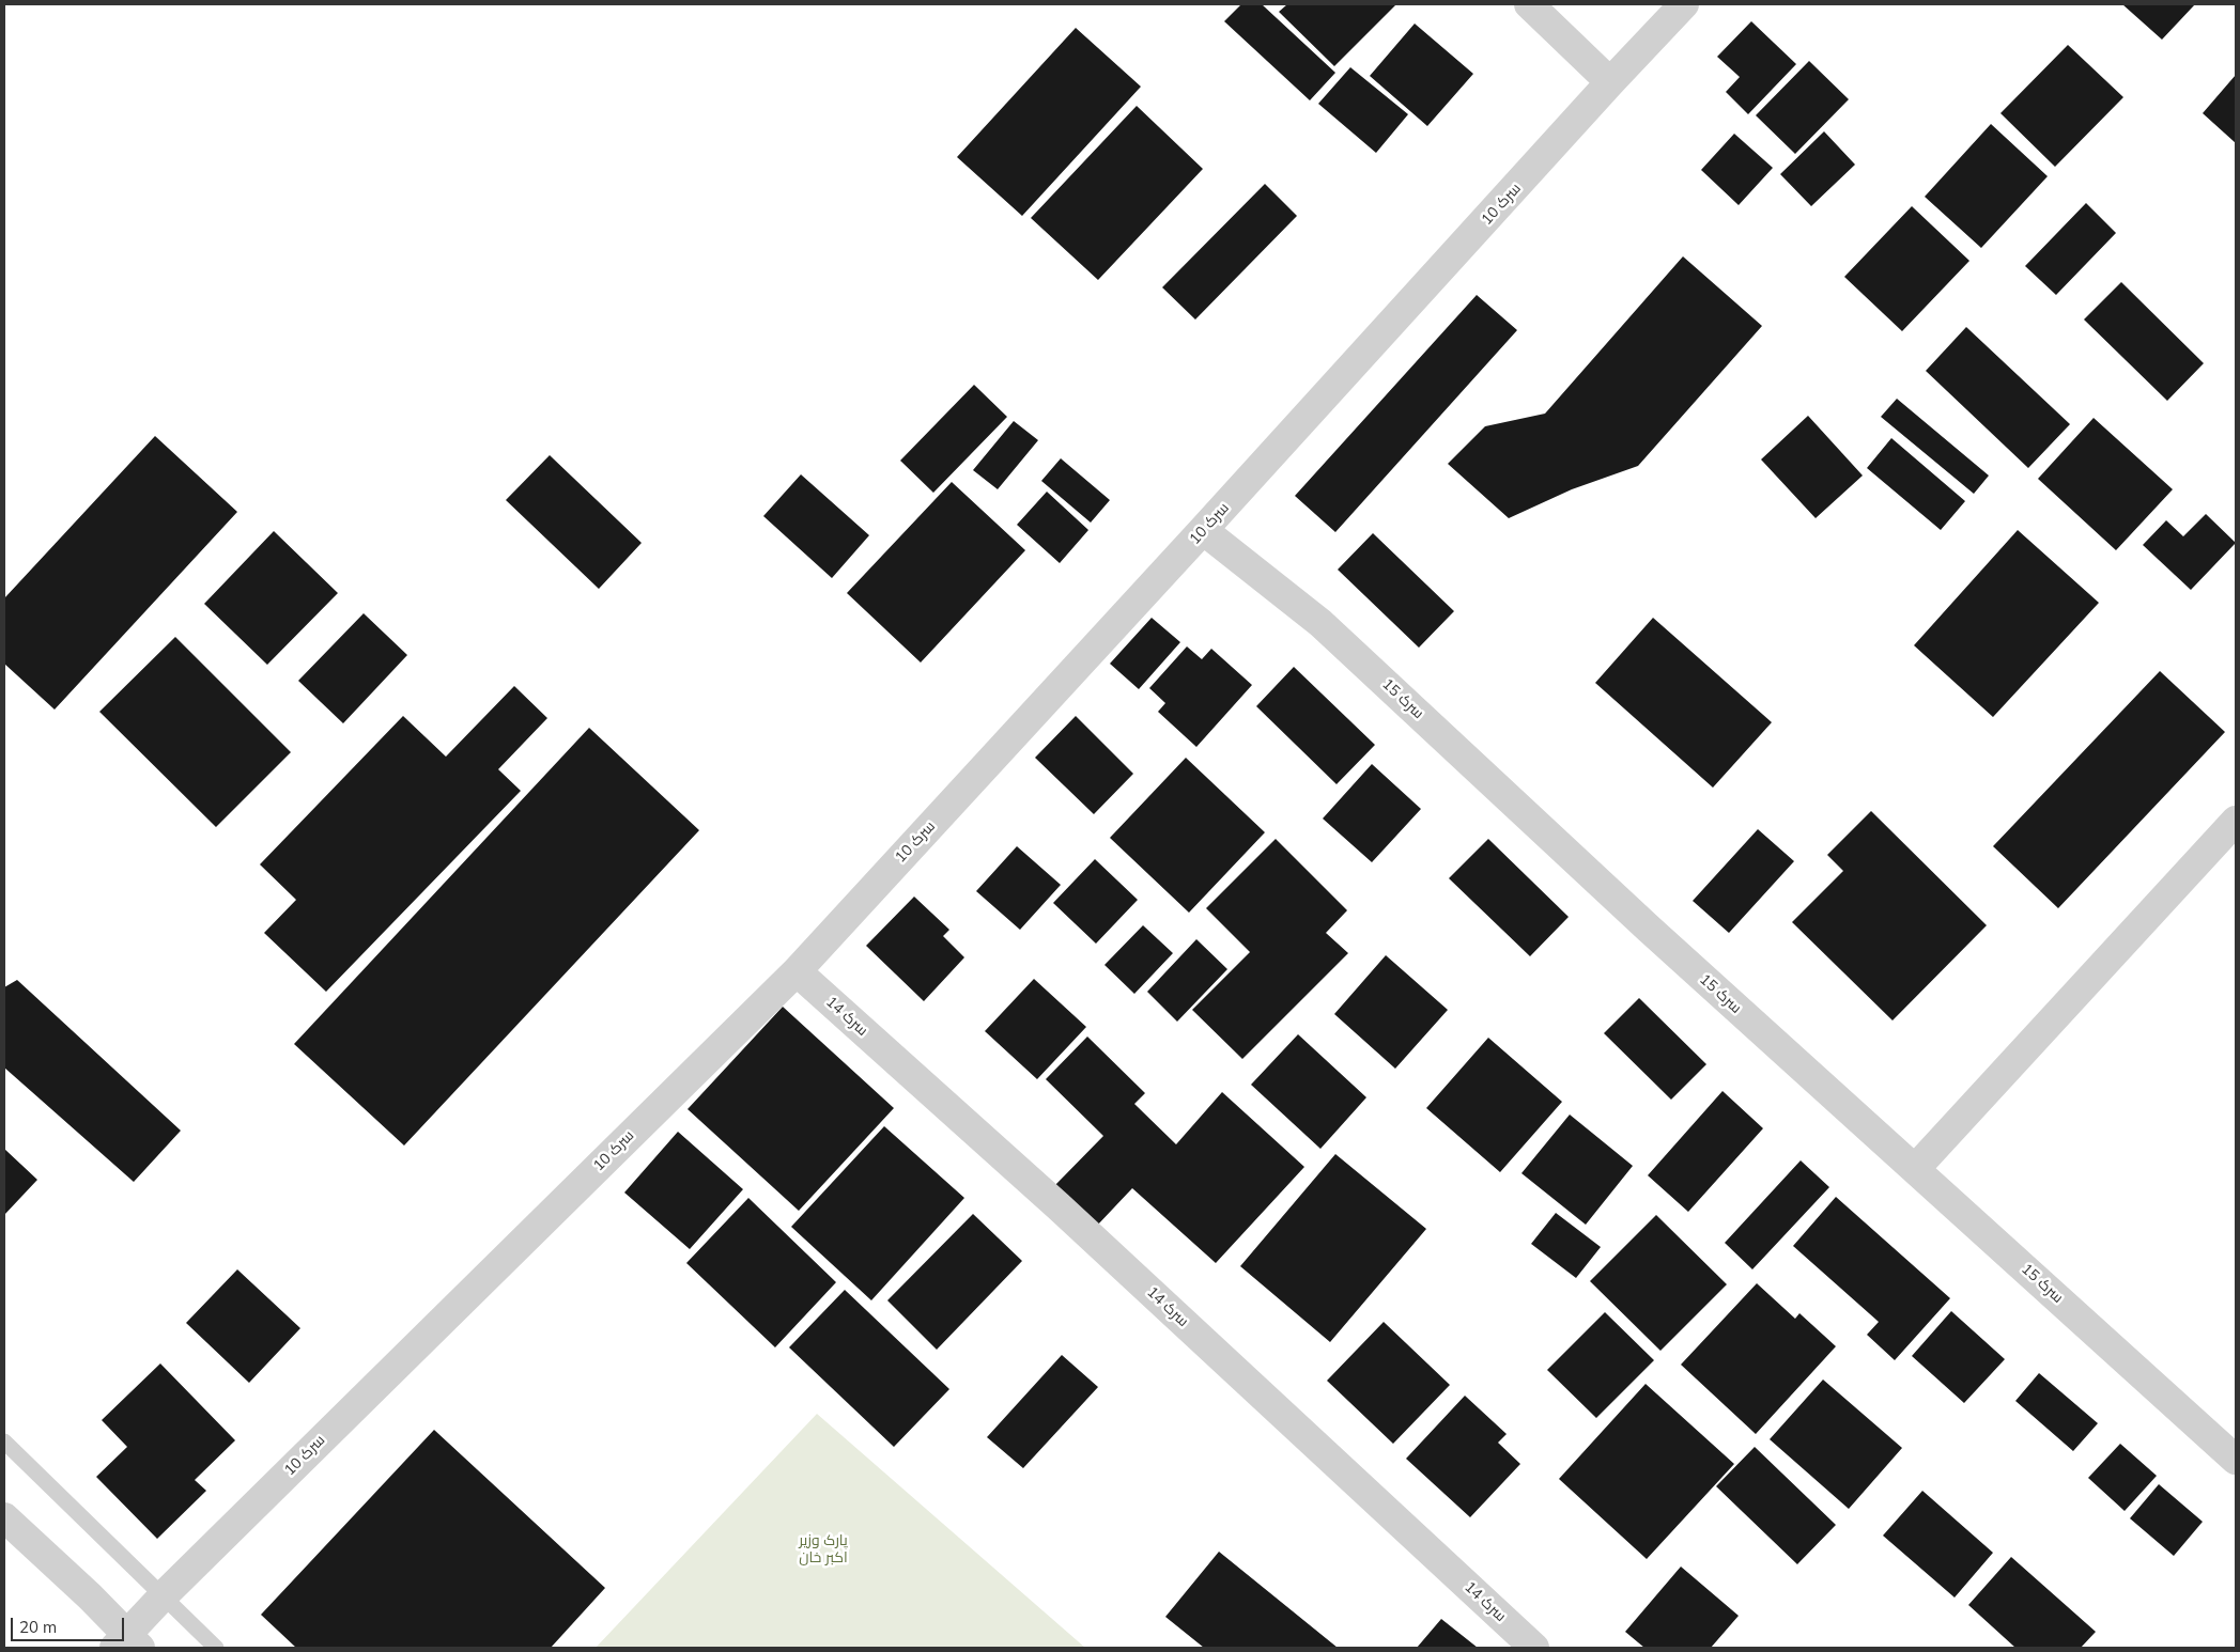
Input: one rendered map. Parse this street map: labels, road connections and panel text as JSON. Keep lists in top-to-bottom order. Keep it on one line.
{"streets":{"street":["سرک 10","سرک 15","سرک 14"]},"crossings":[["سرک 10","سرک 15"],["سرک 10","سرک 14"]],"parks":["پارک وزیر اکبر خان"],"scale_bar":"20 m"}
